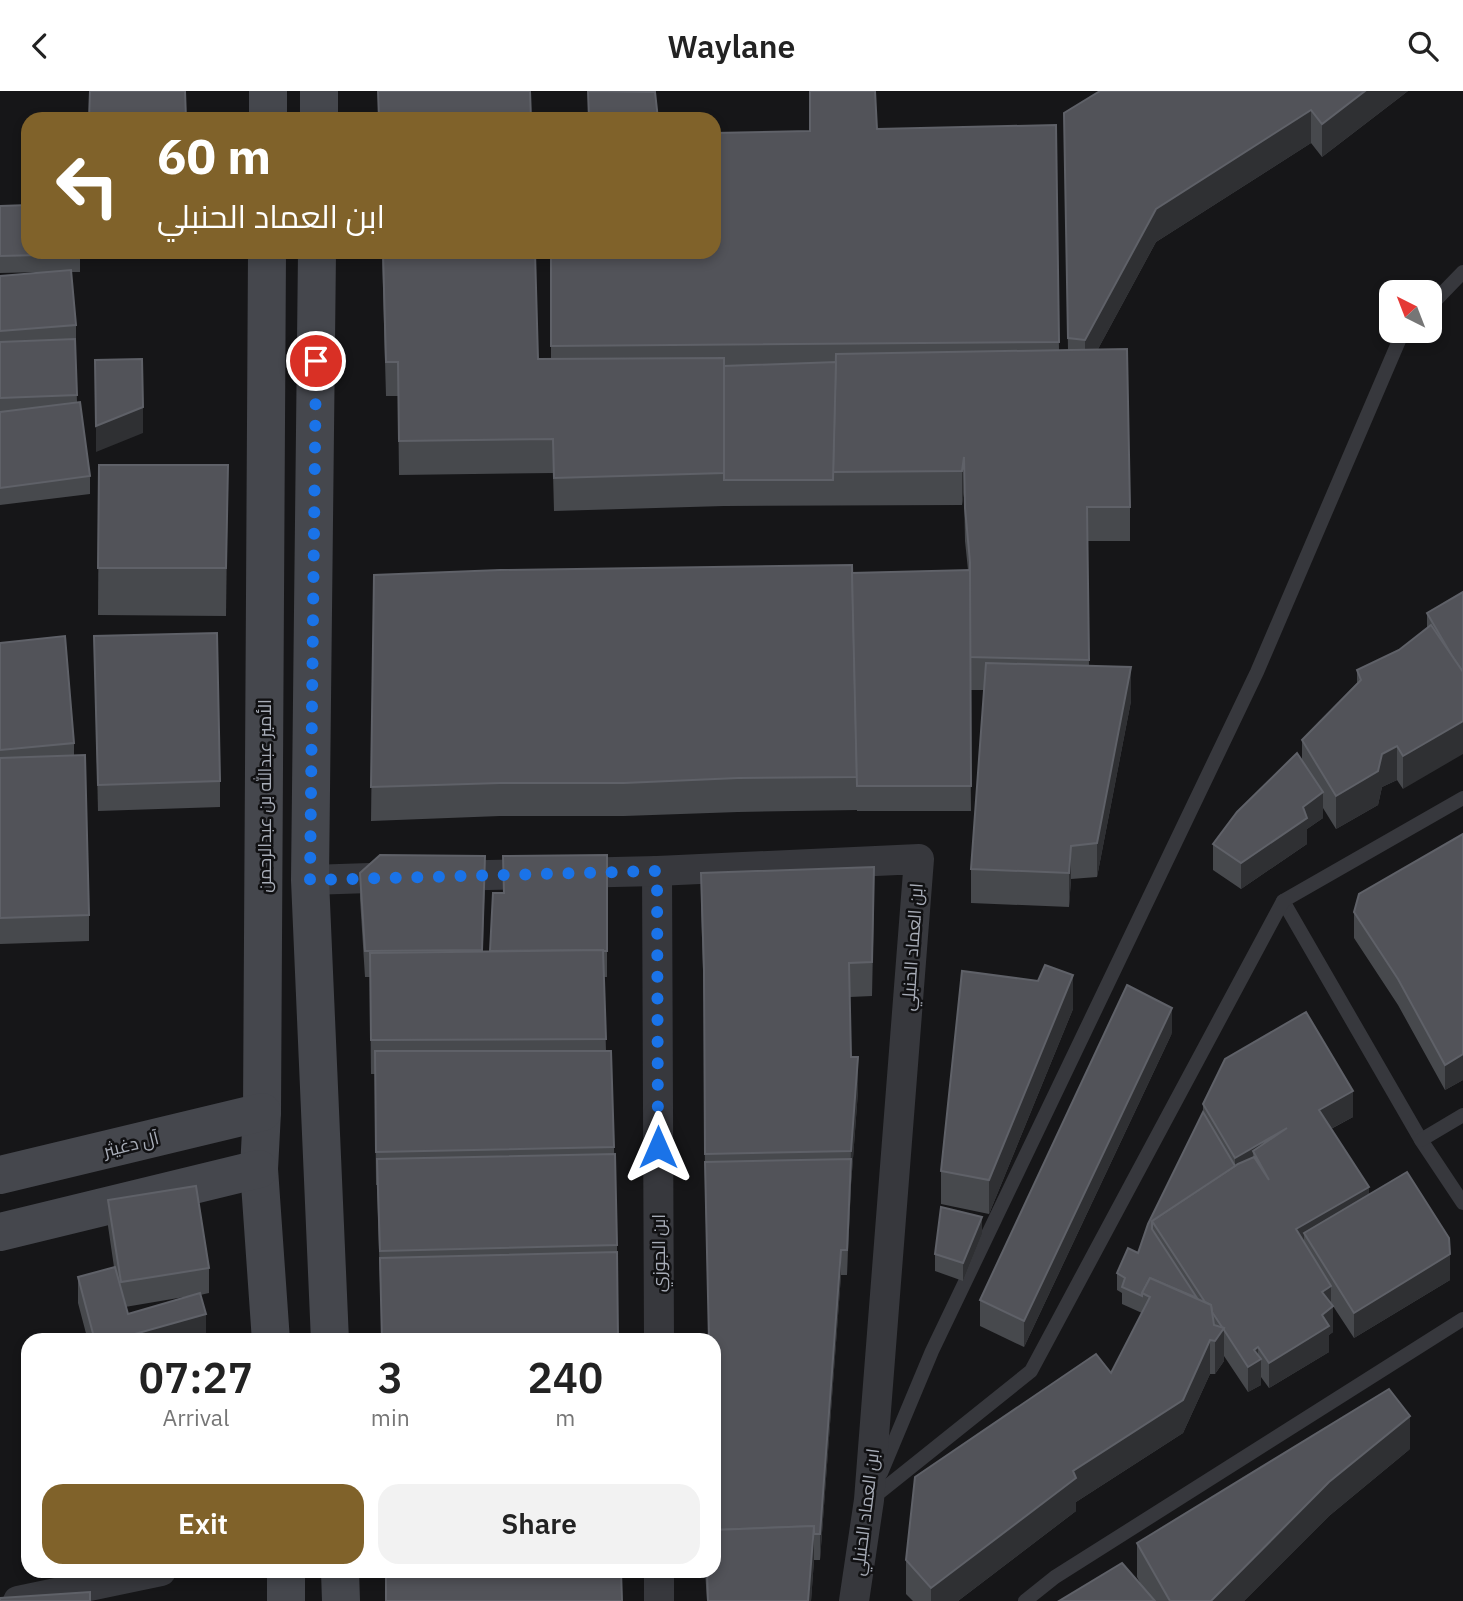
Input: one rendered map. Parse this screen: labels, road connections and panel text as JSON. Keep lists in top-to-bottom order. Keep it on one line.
{"streets":{"main road":["الأمير عبدالله بن عبدالرحمن","آل دغيثر"],"street":["ابن العماد الحنبلي","ابن الجوزي"]},"crossings":[["الأمير عبدالله بن عبدالرحمن","آل دغيثر"],["ابن العماد الحنبلي","ابن الجوزي"]],"north":"top left","page":{"header":"Waylane","turn":["60 m","ابن العماد الحنبلي"],"eta":["07:27","Arrival","3","min","240","m"],"buttons":["Exit","Share"]}}
